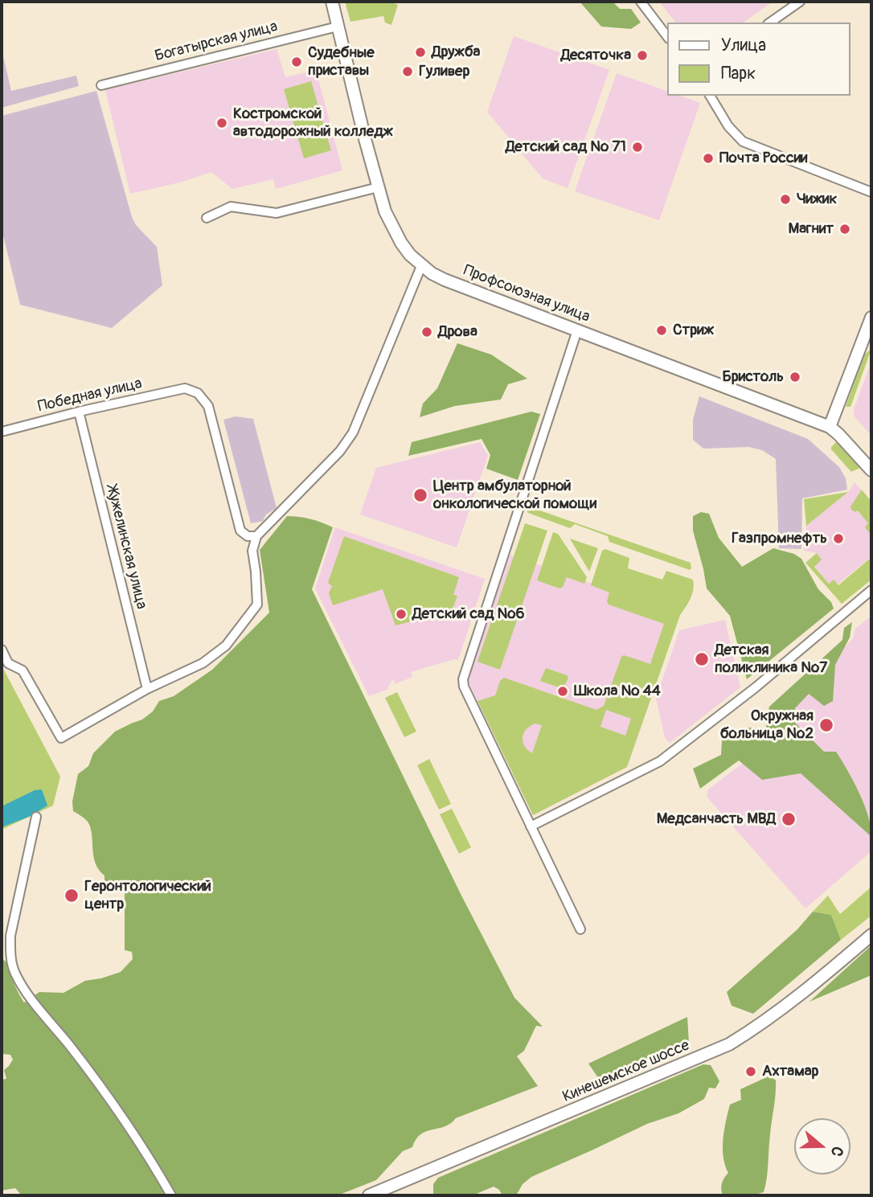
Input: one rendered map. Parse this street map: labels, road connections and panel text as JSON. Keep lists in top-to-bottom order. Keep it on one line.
{"streets":{"main road":["Профсоюзная улица","Кинешемское шоссе"],"street":["Богатырская улица","Победная улица","Жужелинская улица"]},"crossings":[["Богатырская улица","Профсоюзная улица"],["Победная улица","Жужелинская улица"]],"places":["Дружба","Десяточка","Судебные приставы","Гуливер","Костромской автодорожный колледж","Детский сад № 71","Почта России","Чижик","Магнит","Стриж","Дрова","Бристоль","Центр амбулаторной онкологической помощи","Газпромнефть","Детский сад №6","Детская поликлиника №7","Школа № 44","Окружная больница №2","Медсанчасть МВД","Геронтологический центр","Ахтамар"],"legend":["Улица","Парк"],"north":"right"}
